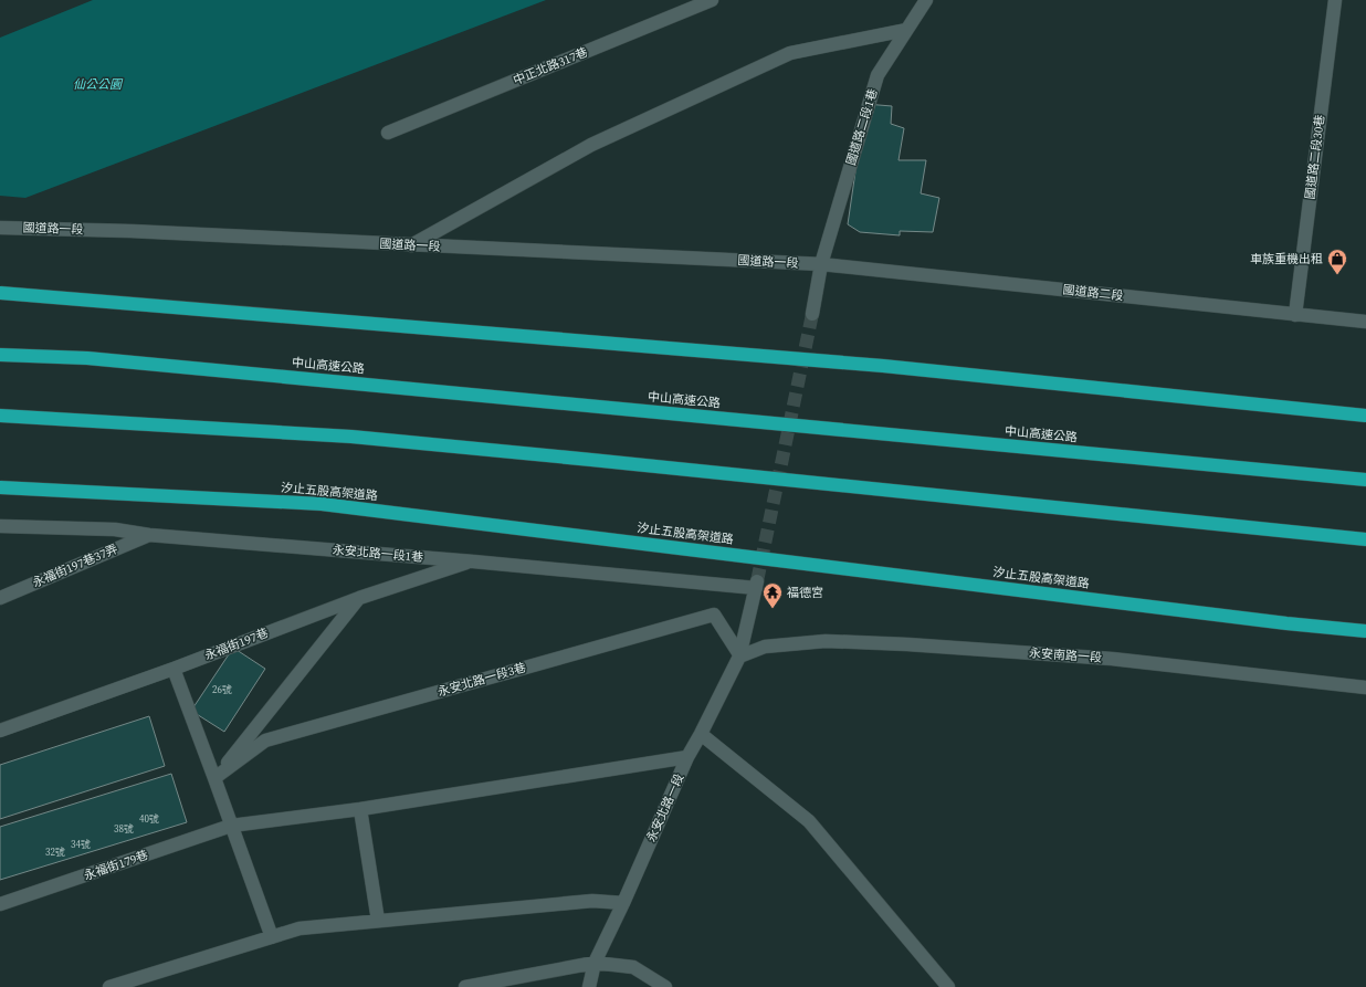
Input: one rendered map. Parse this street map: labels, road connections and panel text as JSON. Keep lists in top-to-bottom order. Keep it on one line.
{"streets":{"highway":["中山高速公路","汐止五股高架道路"],"street":["中正北路317巷","國道路二段1巷","國道路二段30巷","國道路一段","國道路二段","永安北路一段1巷","永福街197巷37弄","永福街197巷","永安南路一段","永安北路一段3巷","永安北路一段","永福街179巷"]},"crossings":[["國道路二段1巷","國道路一段"],["國道路二段1巷","國道路二段"],["國道路二段30巷","國道路二段"],["國道路一段","國道路二段"],["永安北路一段1巷","永福街197巷37弄"],["永安北路一段1巷","永福街197巷"],["永安北路一段1巷","永安北路一段"],["永安南路一段","永安北路一段3巷"],["永安南路一段","永安北路一段"],["永安北路一段3巷","永安北路一段"],["永安北路一段","永福街179巷"]],"parks":["仙公公園"],"places":{"shop":["車族重機出租"],"temple":["福德宮"]},"house_numbers":["26號","40號","38號","34號","32號"]}
